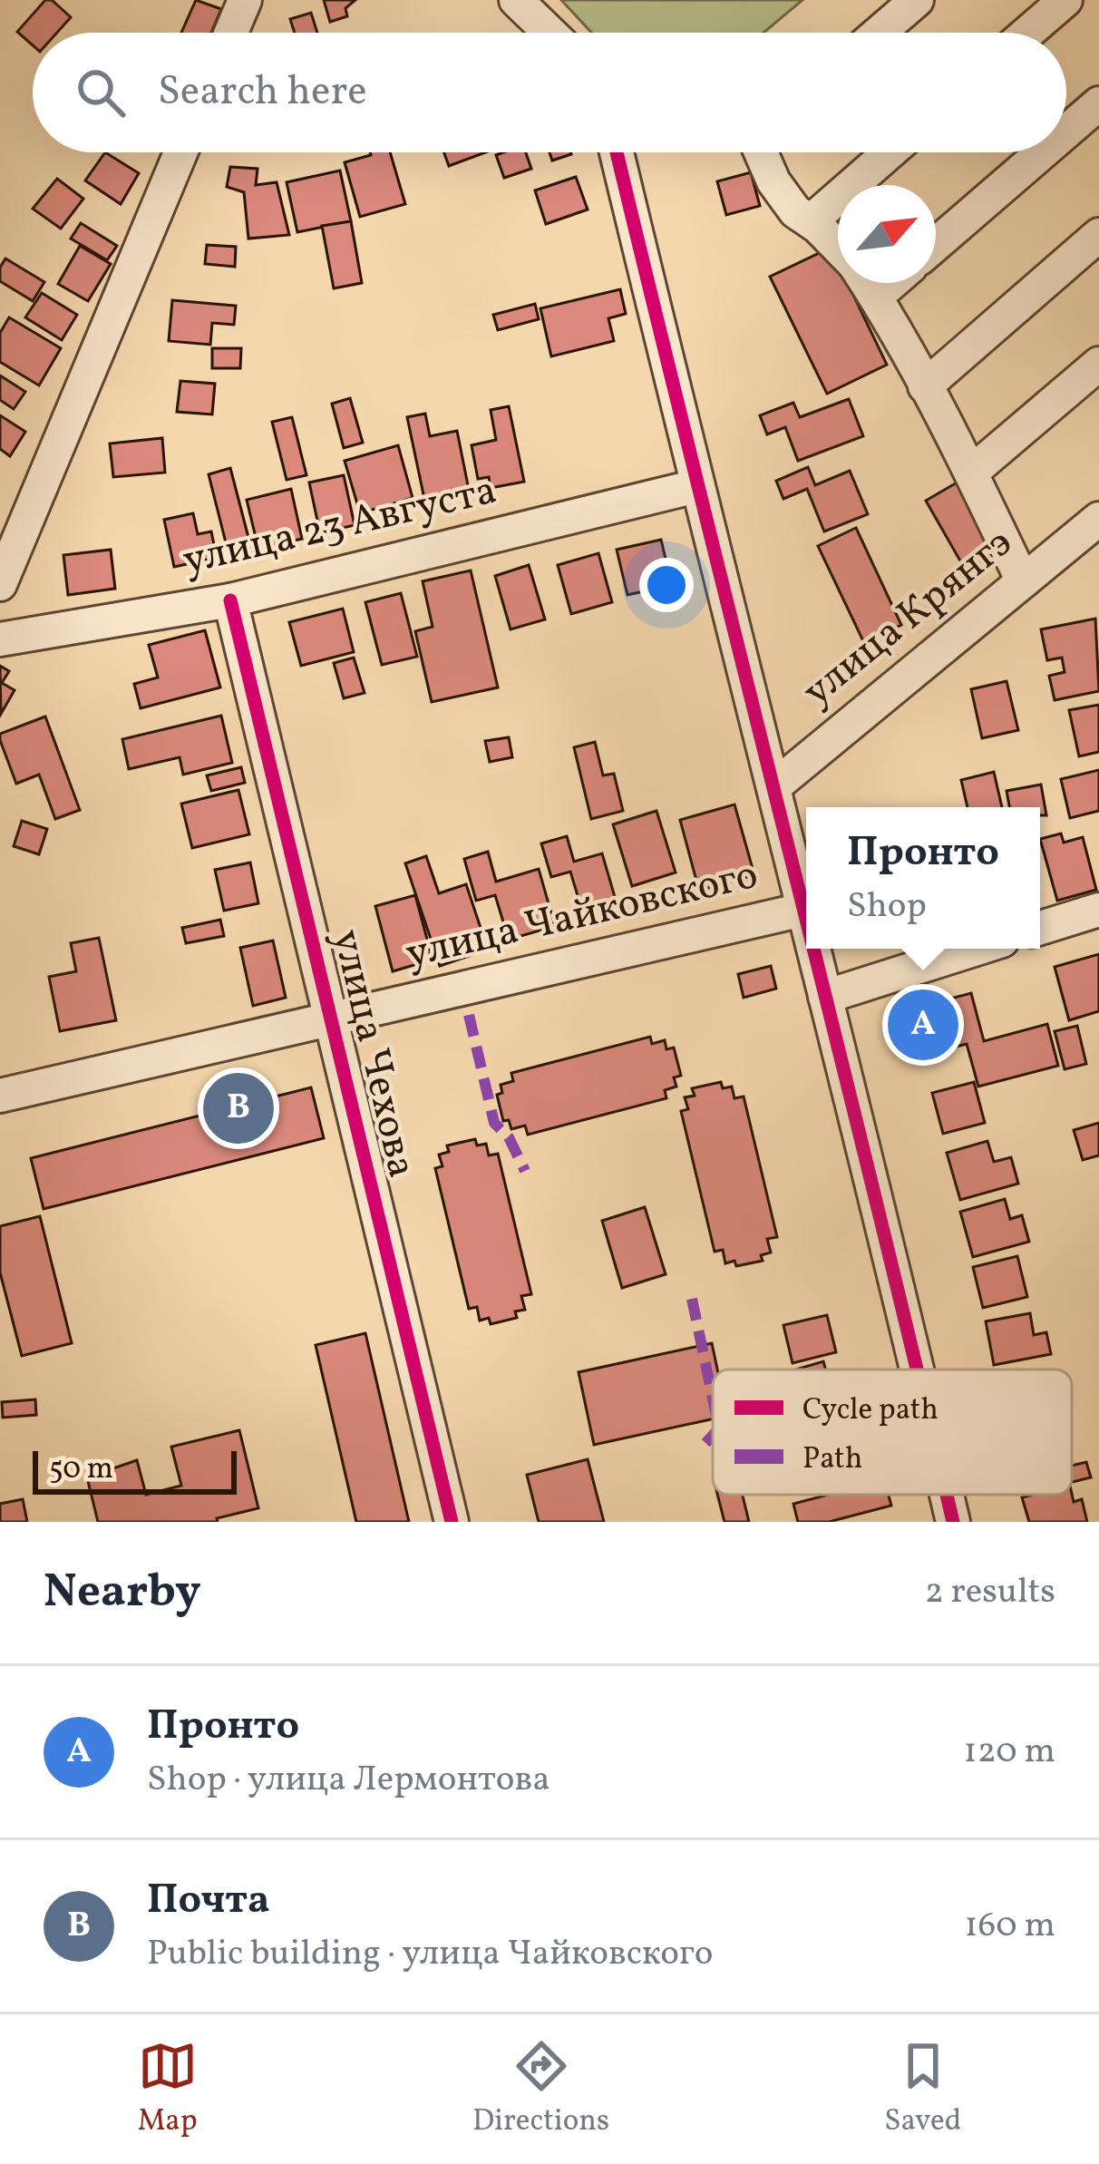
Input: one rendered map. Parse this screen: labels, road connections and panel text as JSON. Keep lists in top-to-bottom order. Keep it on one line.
{"streets":{"street":["улица 23 Августа","улица Крянгэ","улица Чайковского","улица Чехова"]},"crossings":[["улица 23 Августа","улица Чехова"],["улица Чайковского","улица Чехова"]],"legend":["Cycle path","Path"],"scale_bar":"50 m","north":"top right","page":{"search":"Search here","popup":["Пронто","Shop"],"pins":["A","B"],"scale":"50 m","heading":["Nearby","2 results"],"list":[{"mark":"A","name":"Пронто","note":"Shop · улица Лермонтова","value":"120 m"},{"mark":"B","name":"Почта","note":"Public building · улица Чайковского","value":"160 m"}],"nav":["Map","Directions","Saved"]}}
